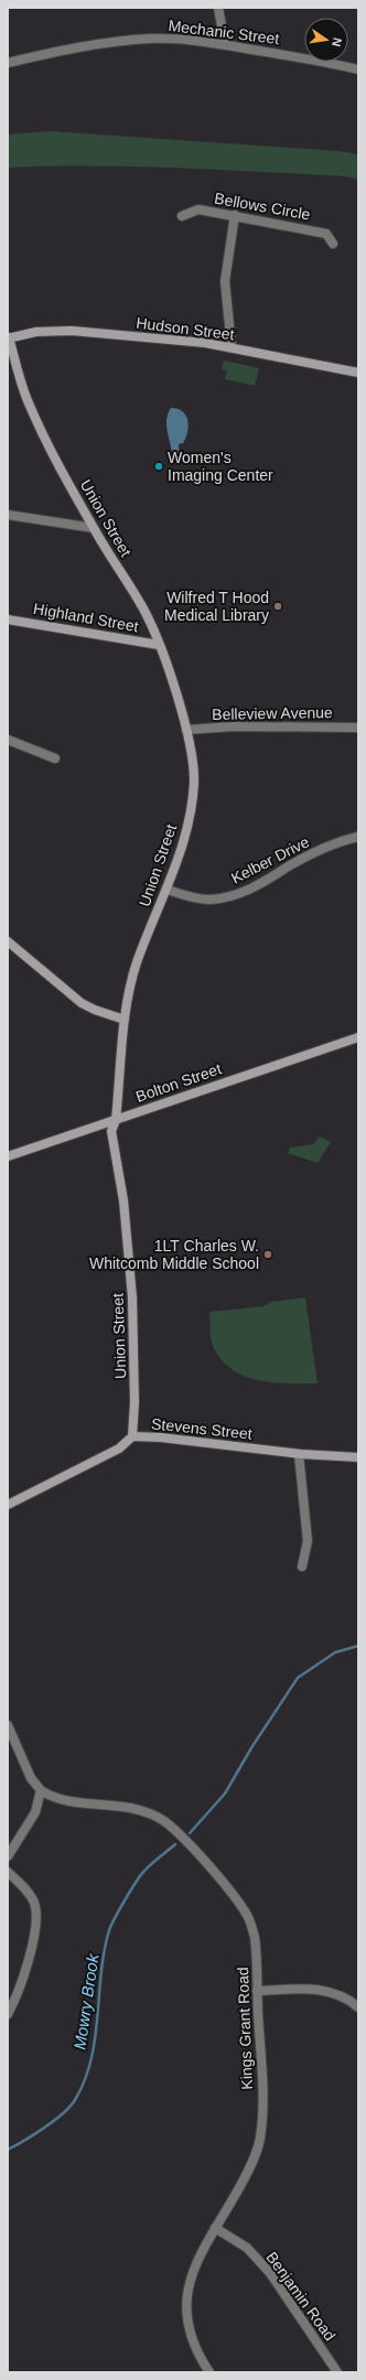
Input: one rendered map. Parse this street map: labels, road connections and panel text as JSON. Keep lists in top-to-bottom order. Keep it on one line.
{"streets":{"street":["Mechanic Street","Bellows Circle","Hudson Street","Union Street","Highland Street","Belleview Avenue","Kelber Drive","Bolton Street","Stevens Street","Kings Grant Road","Benjamin Road"]},"crossings":[["Hudson Street","Union Street"],["Union Street","Highland Street"],["Union Street","Belleview Avenue"],["Union Street","Kelber Drive"],["Union Street","Bolton Street"],["Union Street","Stevens Street"],["Kings Grant Road","Benjamin Road"]],"water":["Mowry Brook"],"places":["Women's Imaging Center","Wilfred T Hood Medical Library","1LT Charles W. Whitcomb Middle School"],"north":"right"}
